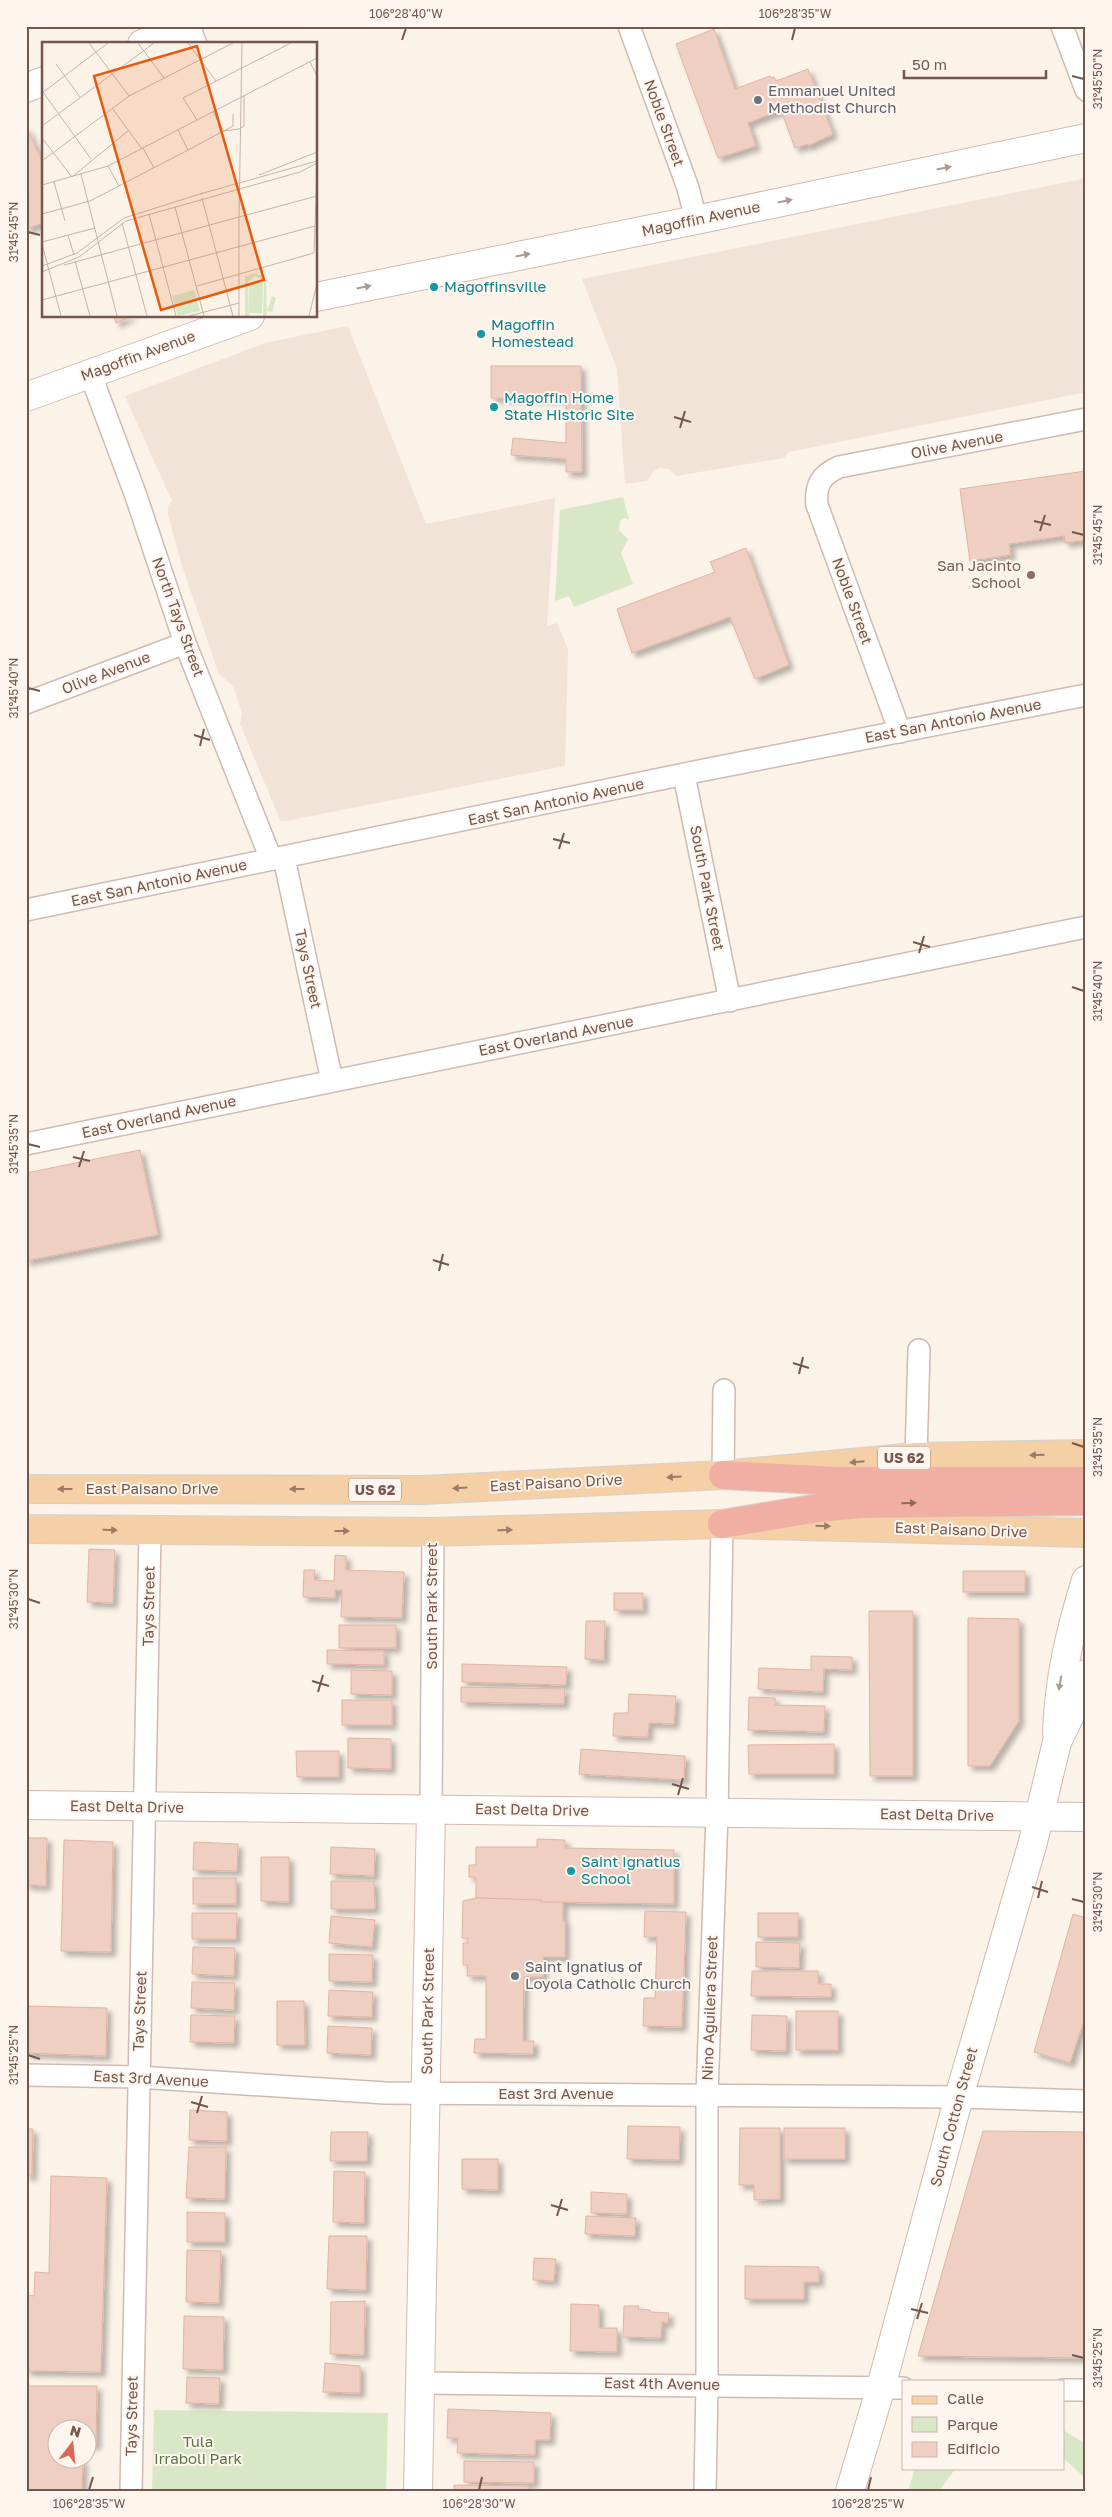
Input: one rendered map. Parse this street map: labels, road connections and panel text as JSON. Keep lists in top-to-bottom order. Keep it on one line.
{"streets":{"main road":["US 62","East Paisano Drive"],"street":["Noble Street","Magoffin Avenue","Olive Avenue","North Tays Street","East San Antonio Avenue","South Park Street","Tays Street","East Overland Avenue","East Delta Drive","Nino Aguilera Street","East 3rd Avenue","South Cotton Street","East 4th Avenue"]},"crossings":[["Noble Street","Magoffin Avenue"],["Noble Street","Olive Avenue"],["Noble Street","East San Antonio Avenue"],["Magoffin Avenue","North Tays Street"],["Olive Avenue","North Tays Street"],["North Tays Street","East San Antonio Avenue"],["North Tays Street","Tays Street"],["East San Antonio Avenue","South Park Street"],["East San Antonio Avenue","Tays Street"],["South Park Street","East Overland Avenue"],["South Park Street","East Paisano Drive"],["South Park Street","East Delta Drive"],["South Park Street","East 3rd Avenue"],["South Park Street","East 4th Avenue"],["Tays Street","East Overland Avenue"],["Tays Street","East Paisano Drive"],["Tays Street","East Delta Drive"],["Tays Street","East 3rd Avenue"],["East Paisano Drive","Nino Aguilera Street"],["East Delta Drive","Nino Aguilera Street"],["East Delta Drive","South Cotton Street"],["Nino Aguilera Street","East 3rd Avenue"],["Nino Aguilera Street","East 4th Avenue"],["East 3rd Avenue","South Cotton Street"],["South Cotton Street","East 4th Avenue"]],"one_way":["Magoffin Avenue"],"parks":["Tula Irraboli Park"],"places":["Emmanuel United Methodist Church","Magoffinsville","Magoffin Homestead","Magoffin Home State Historic Site","San Jacinto School","Saint Ignatius School","Saint Ignatius of Loyola Catholic Church"],"legend":["Calle","Parque","Edificio"],"scale_bar":"50 m","north":"top","coordinates":["106°28'40\"W","106°28'35\"W","31°45'50\"N","31°45'45\"N","31°45'40\"N","31°45'35\"N","31°45'30\"N","31°45'25\"N","106°28'30\"W","106°28'25\"W"]}
